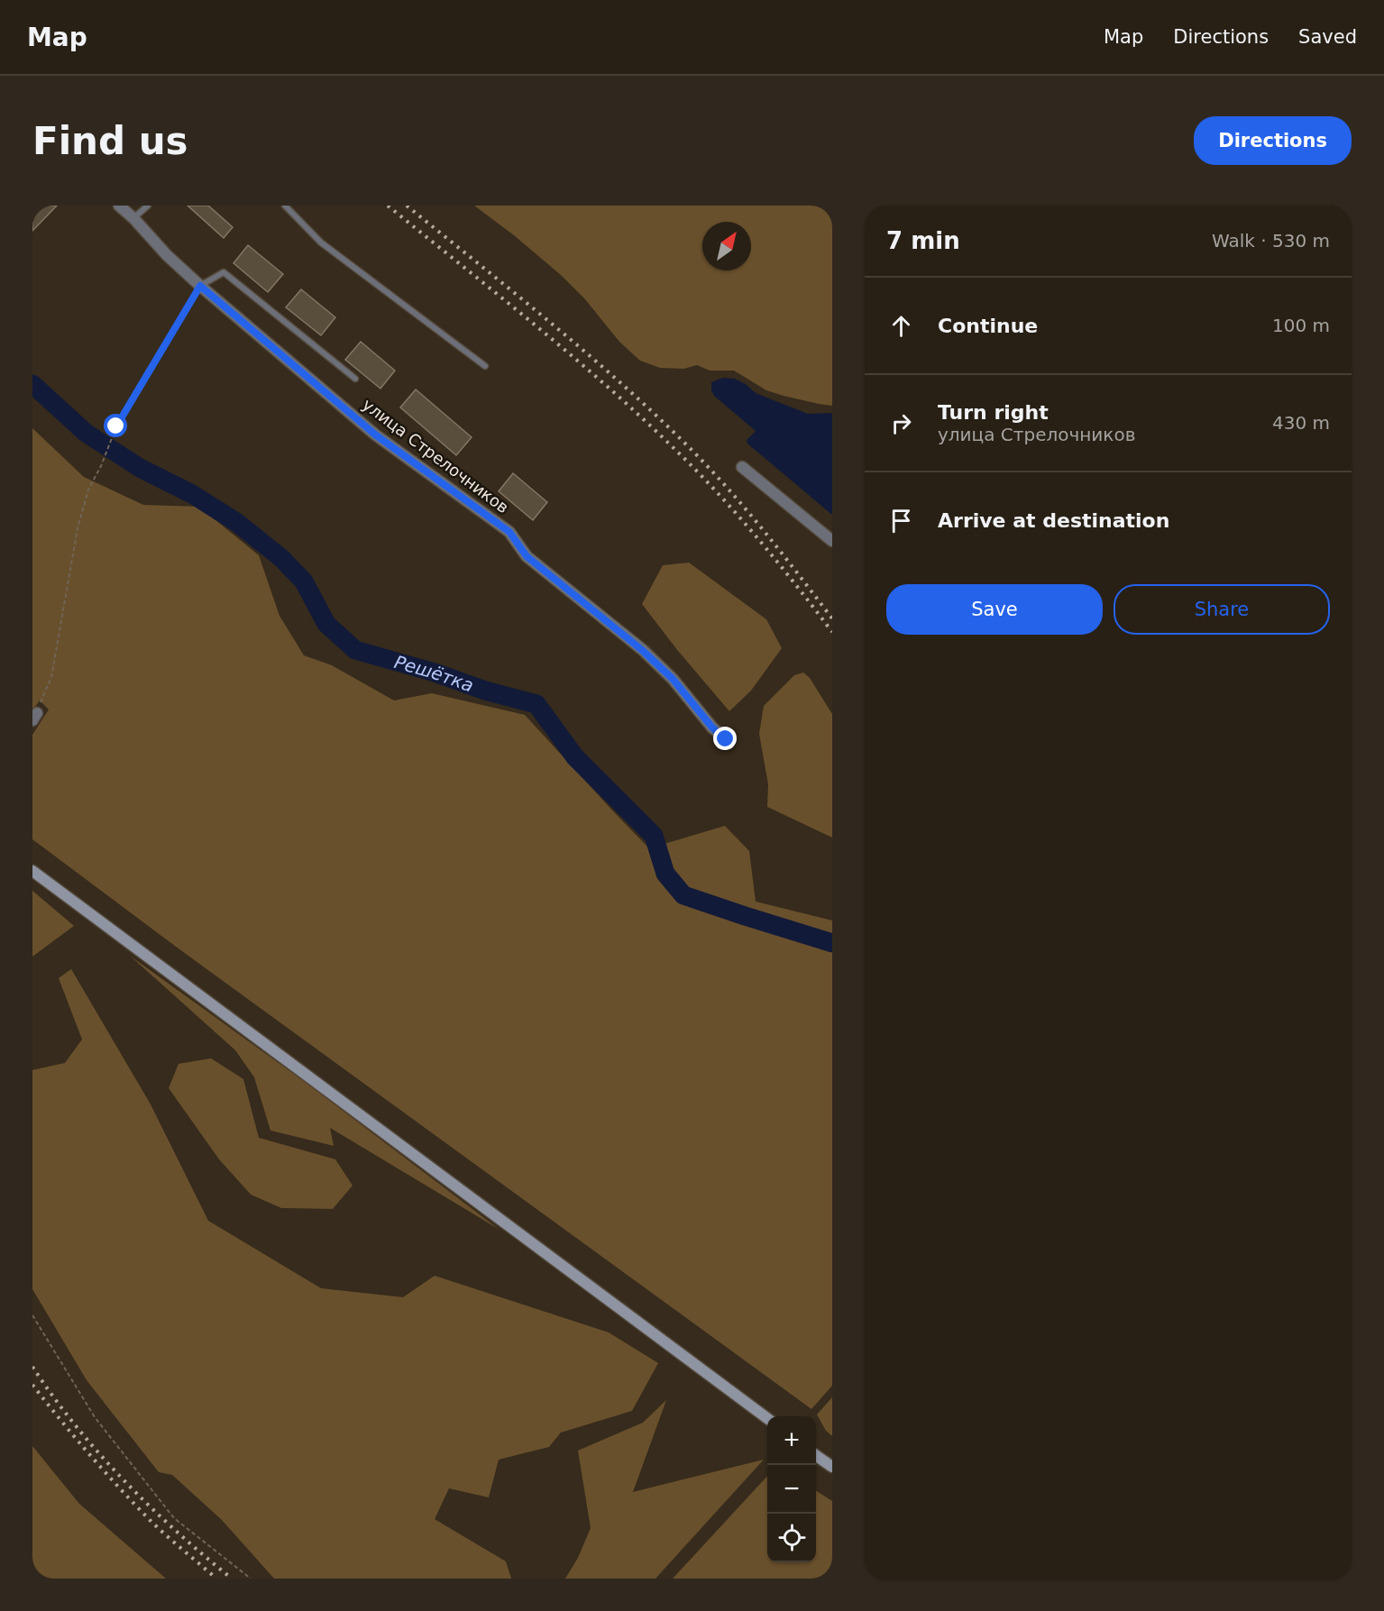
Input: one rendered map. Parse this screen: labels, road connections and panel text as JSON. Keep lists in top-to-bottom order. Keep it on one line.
{"streets":{"street":["улица Стрелочников"]},"water":["Решётка"],"north":"top right","page":{"header":"Map","nav":["Map","Directions","Saved"],"buttons":["Directions",["Save","Share"]],"title":"Find us","heading":["7 min","Walk · 530 m"],"list":[["Continue","100 m"],["Turn right","улица Стрелочников","430 m"],"Arrive at destination"],"map_buttons":["+","−"]}}
